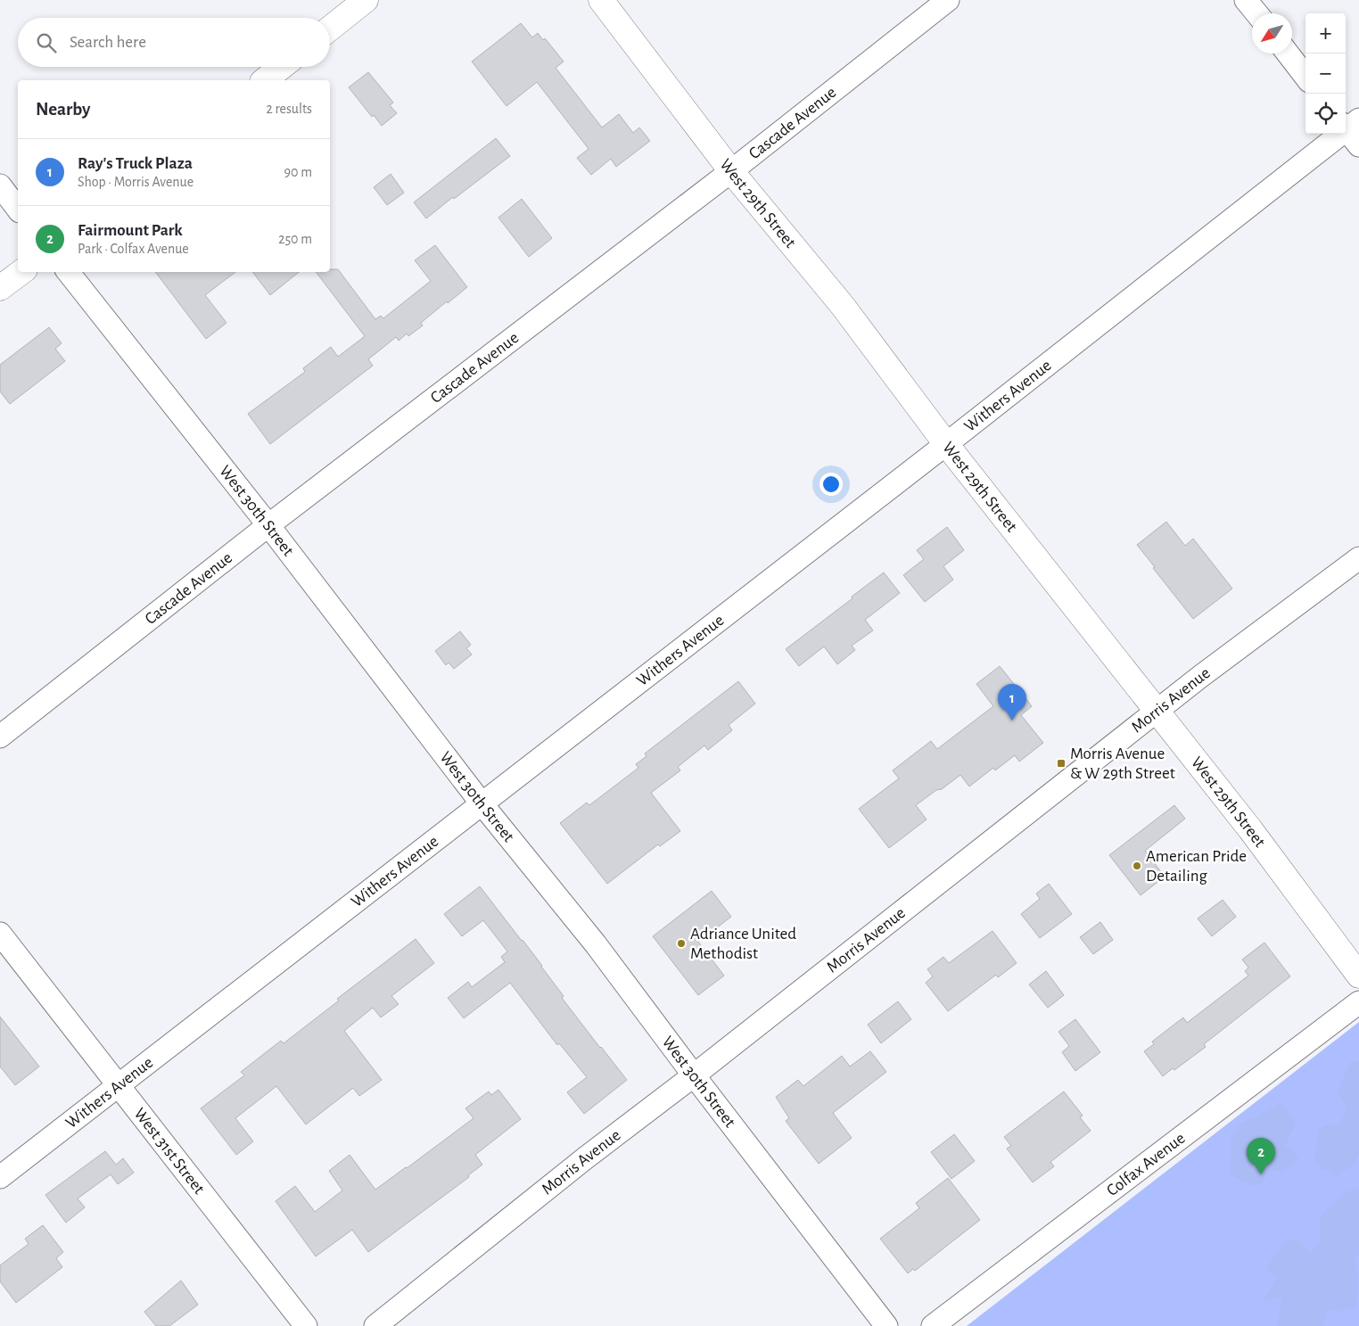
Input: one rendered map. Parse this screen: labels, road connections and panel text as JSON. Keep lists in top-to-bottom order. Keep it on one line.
{"streets":{"street":["Cascade Avenue","West 29th Street","Withers Avenue","West 30th Street","Morris Avenue","West 31st Street","Colfax Avenue"]},"crossings":[["Cascade Avenue","West 29th Street"],["Cascade Avenue","West 30th Street"],["West 29th Street","Withers Avenue"],["West 29th Street","Morris Avenue"],["Withers Avenue","West 30th Street"],["Withers Avenue","West 31st Street"],["West 30th Street","Morris Avenue"]],"places":{"transit":["Morris Avenue & W 29th Street"],"other":["American Pride Detailing","Adriance United Methodist"]},"north":"bottom left","page":{"map_buttons":["+","−"],"search":"Search here","heading":["Nearby","2 results"],"list":[{"mark":"1","name":"Ray's Truck Plaza","note":"Shop · Morris Avenue","value":"90 m"},{"mark":"2","name":"Fairmount Park","note":"Park · Colfax Avenue","value":"250 m"}],"pins":["1","2"]}}
